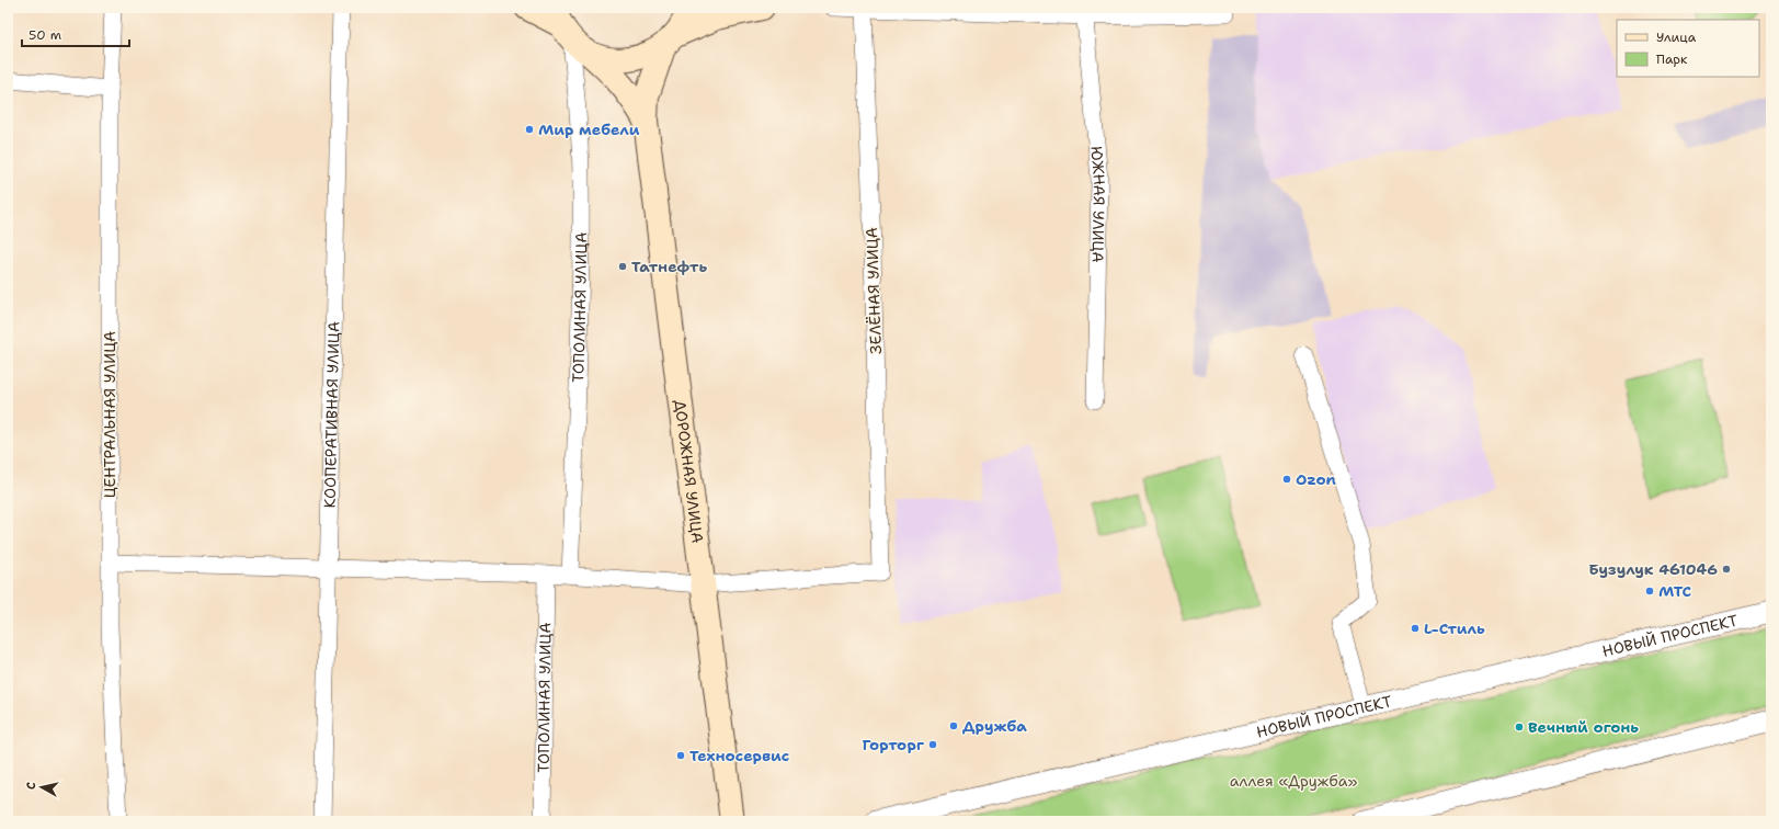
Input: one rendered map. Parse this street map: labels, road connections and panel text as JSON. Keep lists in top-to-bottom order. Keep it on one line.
{"streets":{"main road":["ДОРОЖНАЯ УЛИЦА"],"street":["ЮЖНАЯ УЛИЦА","ЗЕЛЁНАЯ УЛИЦА","ТОПОЛИНАЯ УЛИЦА","ЦЕНТРАЛЬНАЯ УЛИЦА","КООПЕРАТИВНАЯ УЛИЦА","НОВЫЙ ПРОСПЕКТ"]},"crossings":[["ЗЕЛЁНАЯ УЛИЦА","ДОРОЖНАЯ УЛИЦА"]],"parks":["аллея «Дружба»"],"places":["Мир мебели","Татнефть","Ozon","Бузулук 461046","МТС","L-Стиль","Дружба","Вечный огонь","Горторг","Техносервис"],"legend":["Улица","Парк"],"scale_bar":"50 m","north":"left"}
